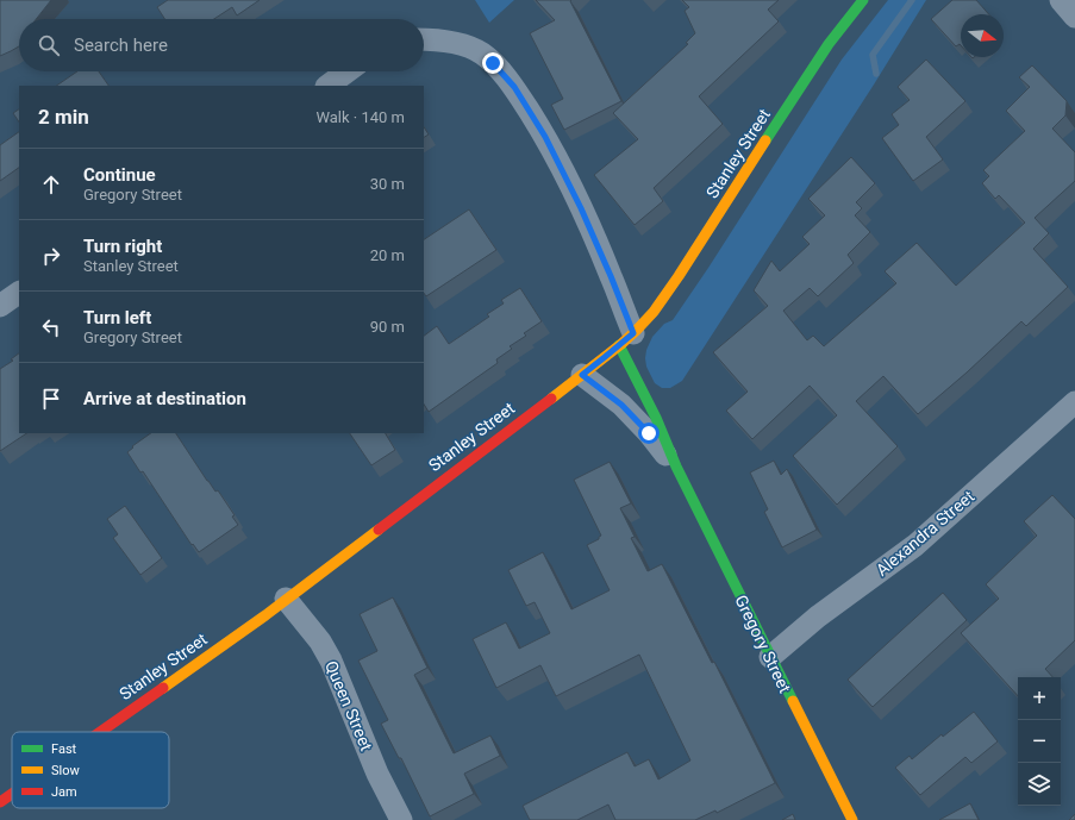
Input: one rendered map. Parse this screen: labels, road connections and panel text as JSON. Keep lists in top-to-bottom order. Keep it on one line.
{"streets":{"main road":["Stanley Street","Gregory Street"],"street":["Alexandra Street","Queen Street"]},"crossings":[["Stanley Street","Gregory Street"],["Stanley Street","Queen Street"],["Alexandra Street","Gregory Street"]],"legend":["Fast","Slow","Jam"],"north":"right","page":{"search":"Search here","heading":["2 min","Walk · 140 m"],"list":[["Continue","Gregory Street","30 m"],["Turn right","Stanley Street","20 m"],["Turn left","Gregory Street","90 m"],"Arrive at destination"],"map_buttons":["+","−"]}}
